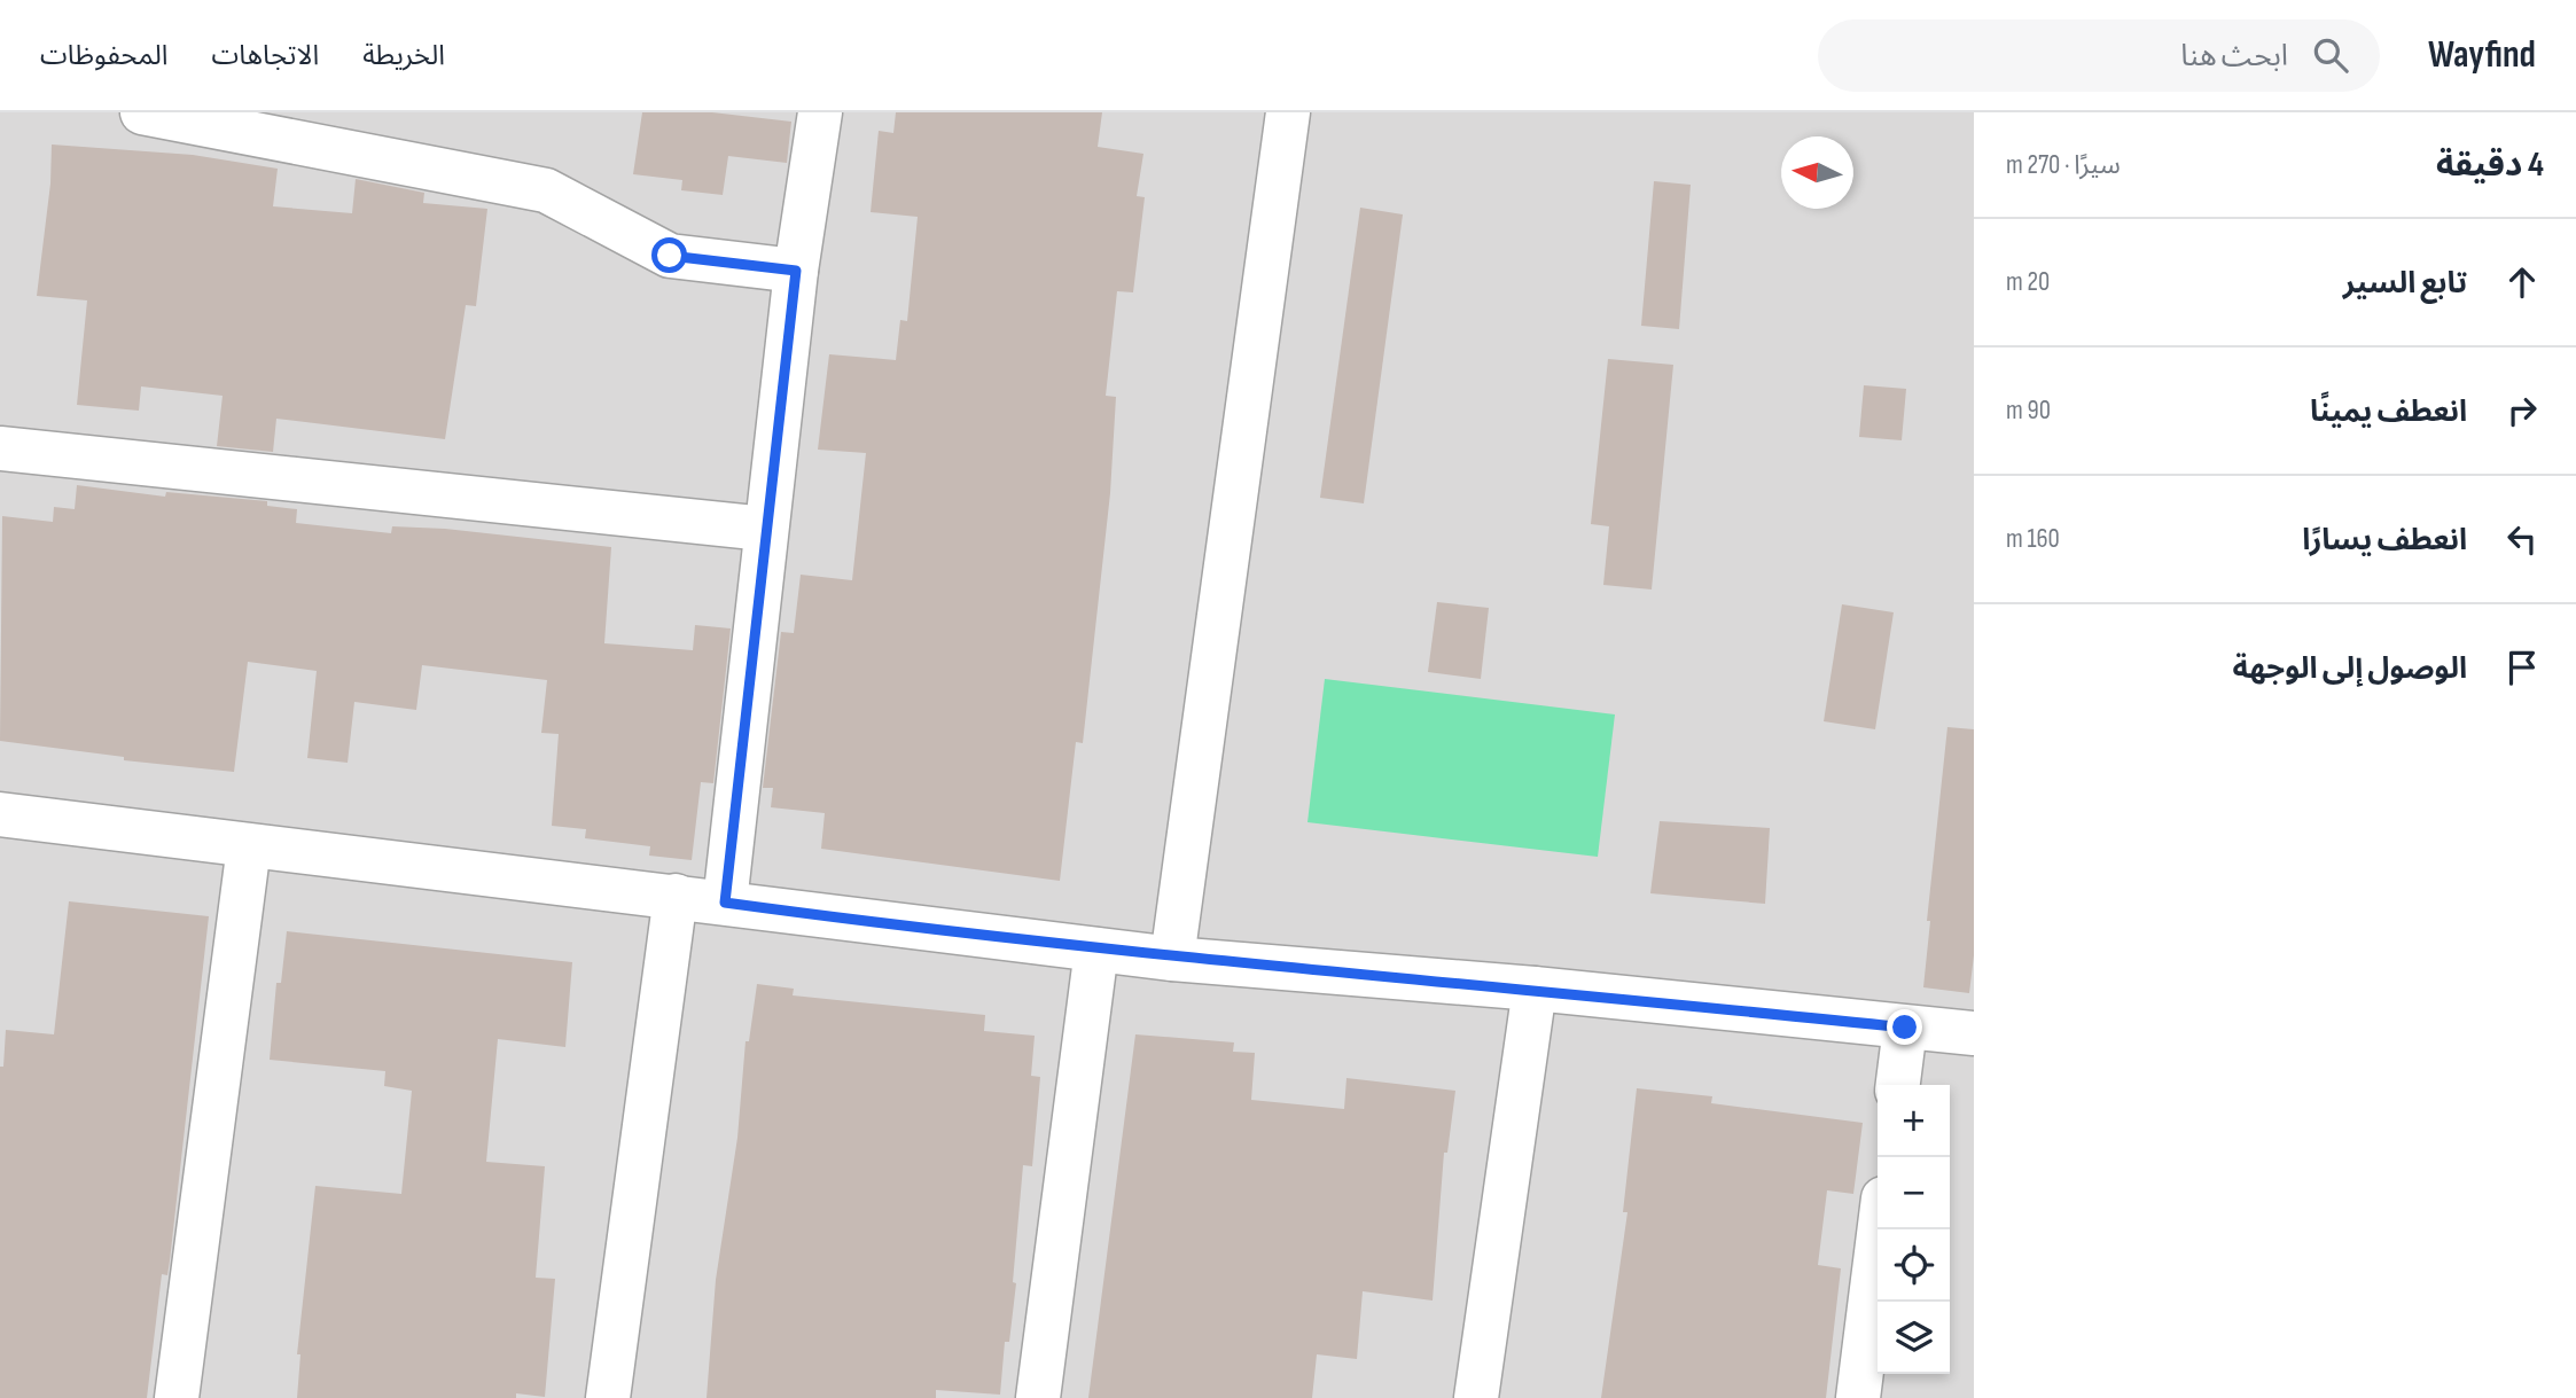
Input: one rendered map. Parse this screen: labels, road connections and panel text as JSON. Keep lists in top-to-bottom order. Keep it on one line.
{"north":"left","page":{"header":"Wayfind","search":"ابحث هنا","nav":["الخريطة","الاتجاهات","المحفوظات"],"heading":["4 دقيقة","سيرًا · 270 m"],"list":[["تابع السير","20 m"],["انعطف يمينًا","90 m"],["انعطف يسارًا","160 m"],"الوصول إلى الوجهة"],"map_buttons":["+","−"]}}
